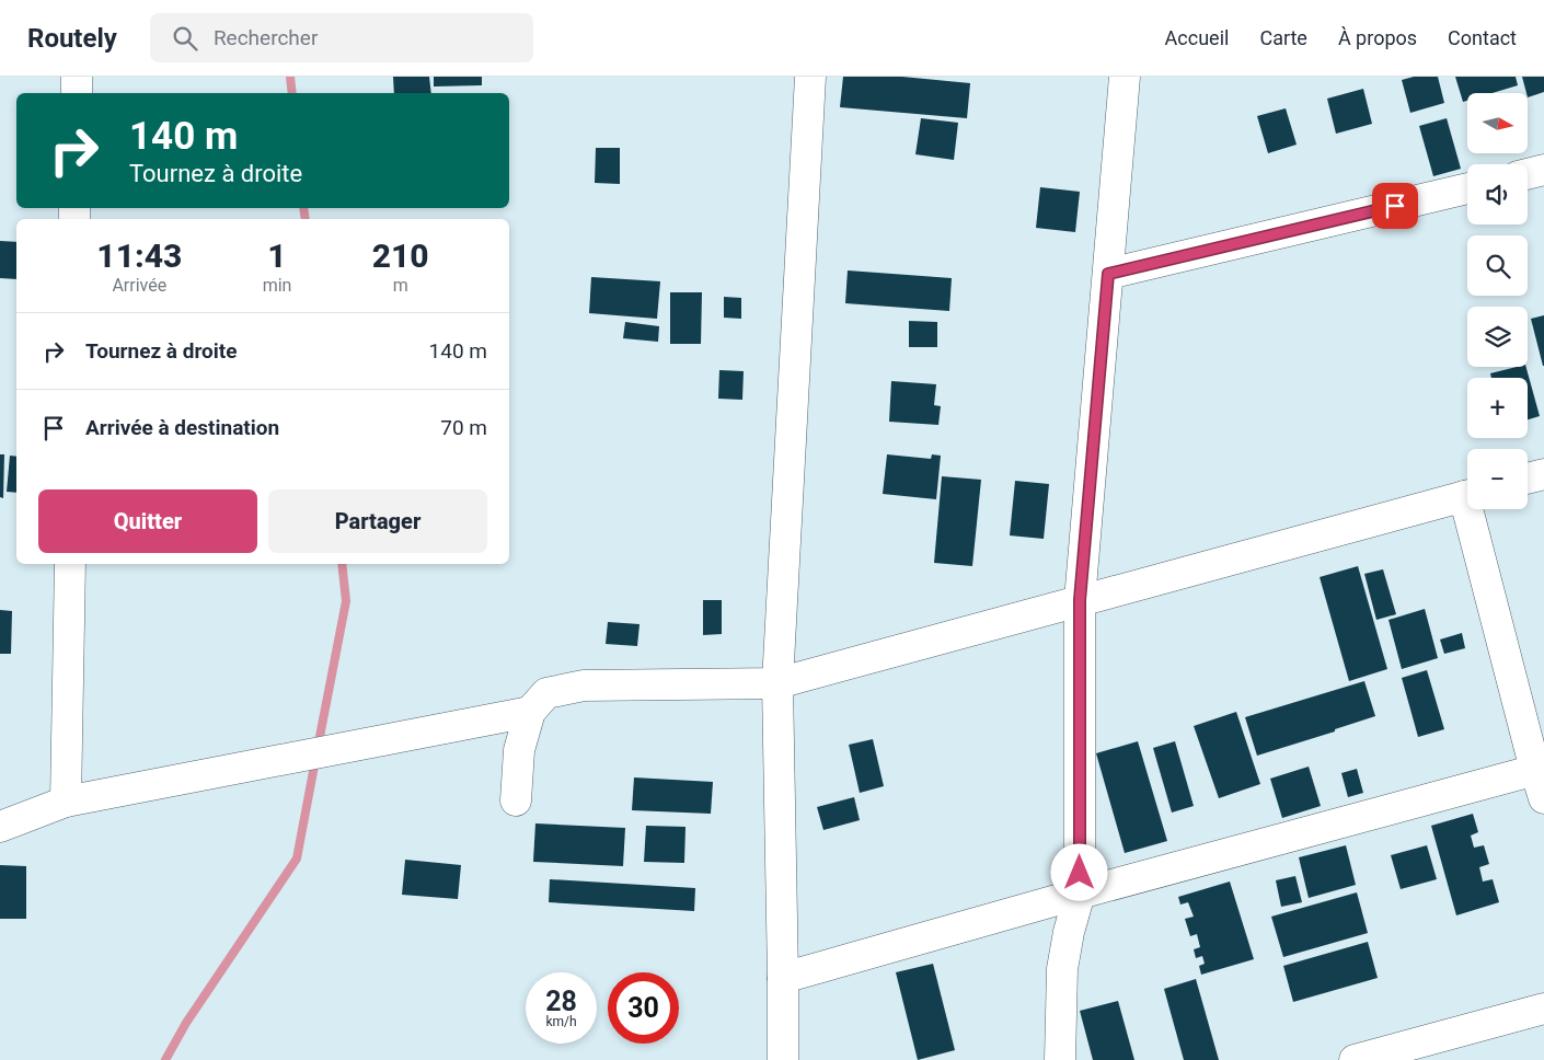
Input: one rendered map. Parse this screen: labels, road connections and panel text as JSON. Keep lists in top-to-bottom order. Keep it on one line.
{"north":"right","page":{"header":"Routely","search":"Rechercher","nav":["Accueil","Carte","À propos","Contact"],"map_buttons":["+","−"],"turn":["140 m","Tournez à droite"],"eta":["11:43","Arrivée","1","min","210","m"],"list":[{"name":"Tournez à droite","value":"140 m"},{"name":"Arrivée à destination","value":"70 m"}],"buttons":["Quitter","Partager"],"speed":"28 km/h","limit":"30"}}
